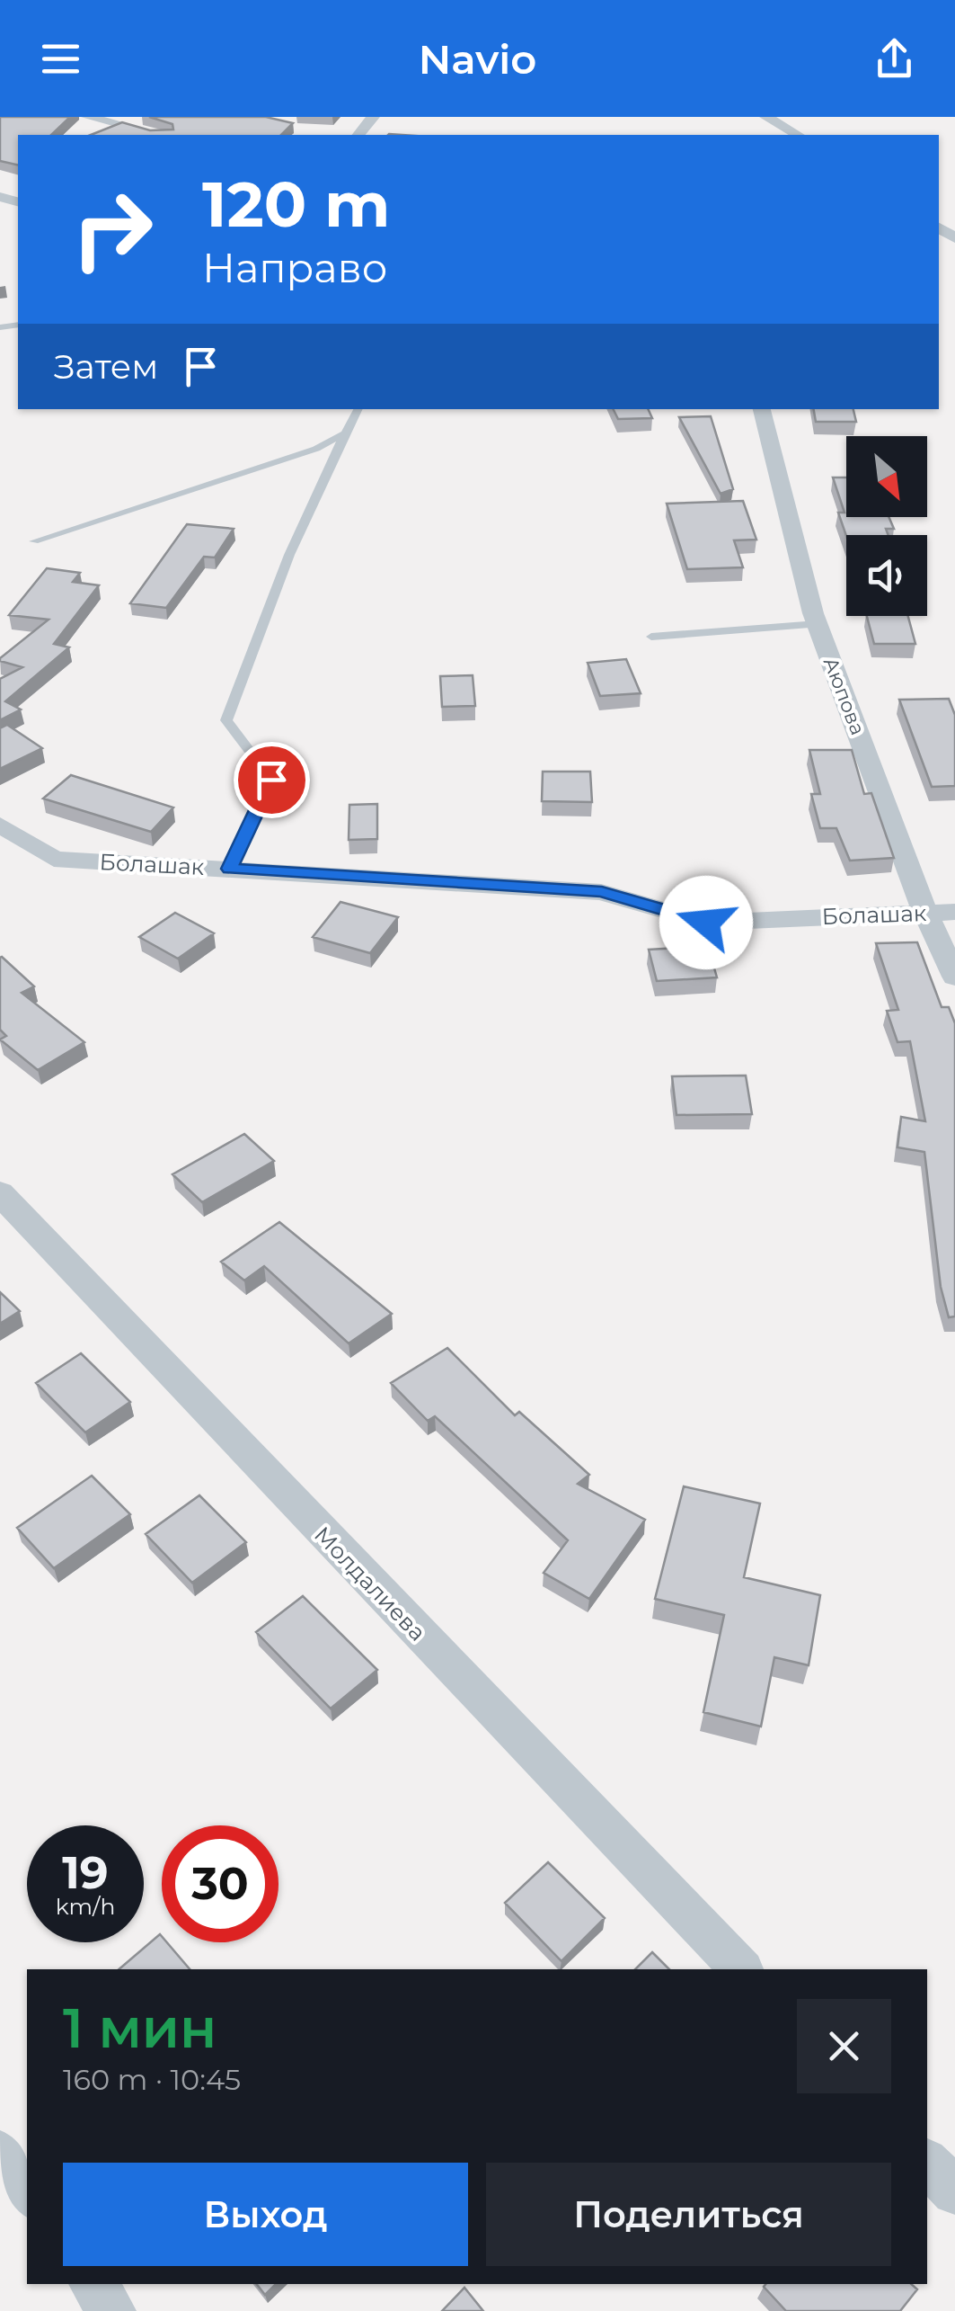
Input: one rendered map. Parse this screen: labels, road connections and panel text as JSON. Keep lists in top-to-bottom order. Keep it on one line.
{"streets":{"street":["Аюпова","Болашак","Молдалиева"]},"crossings":[["Аюпова","Болашак"]],"north":"bottom right","page":{"header":"Navio","turn":["120 m","Направо"],"then":"Затем","speed":"19 km/h","limit":"30","heading":["1 мин","160 m · 10:45"],"buttons":["Выход","Поделиться"]}}
